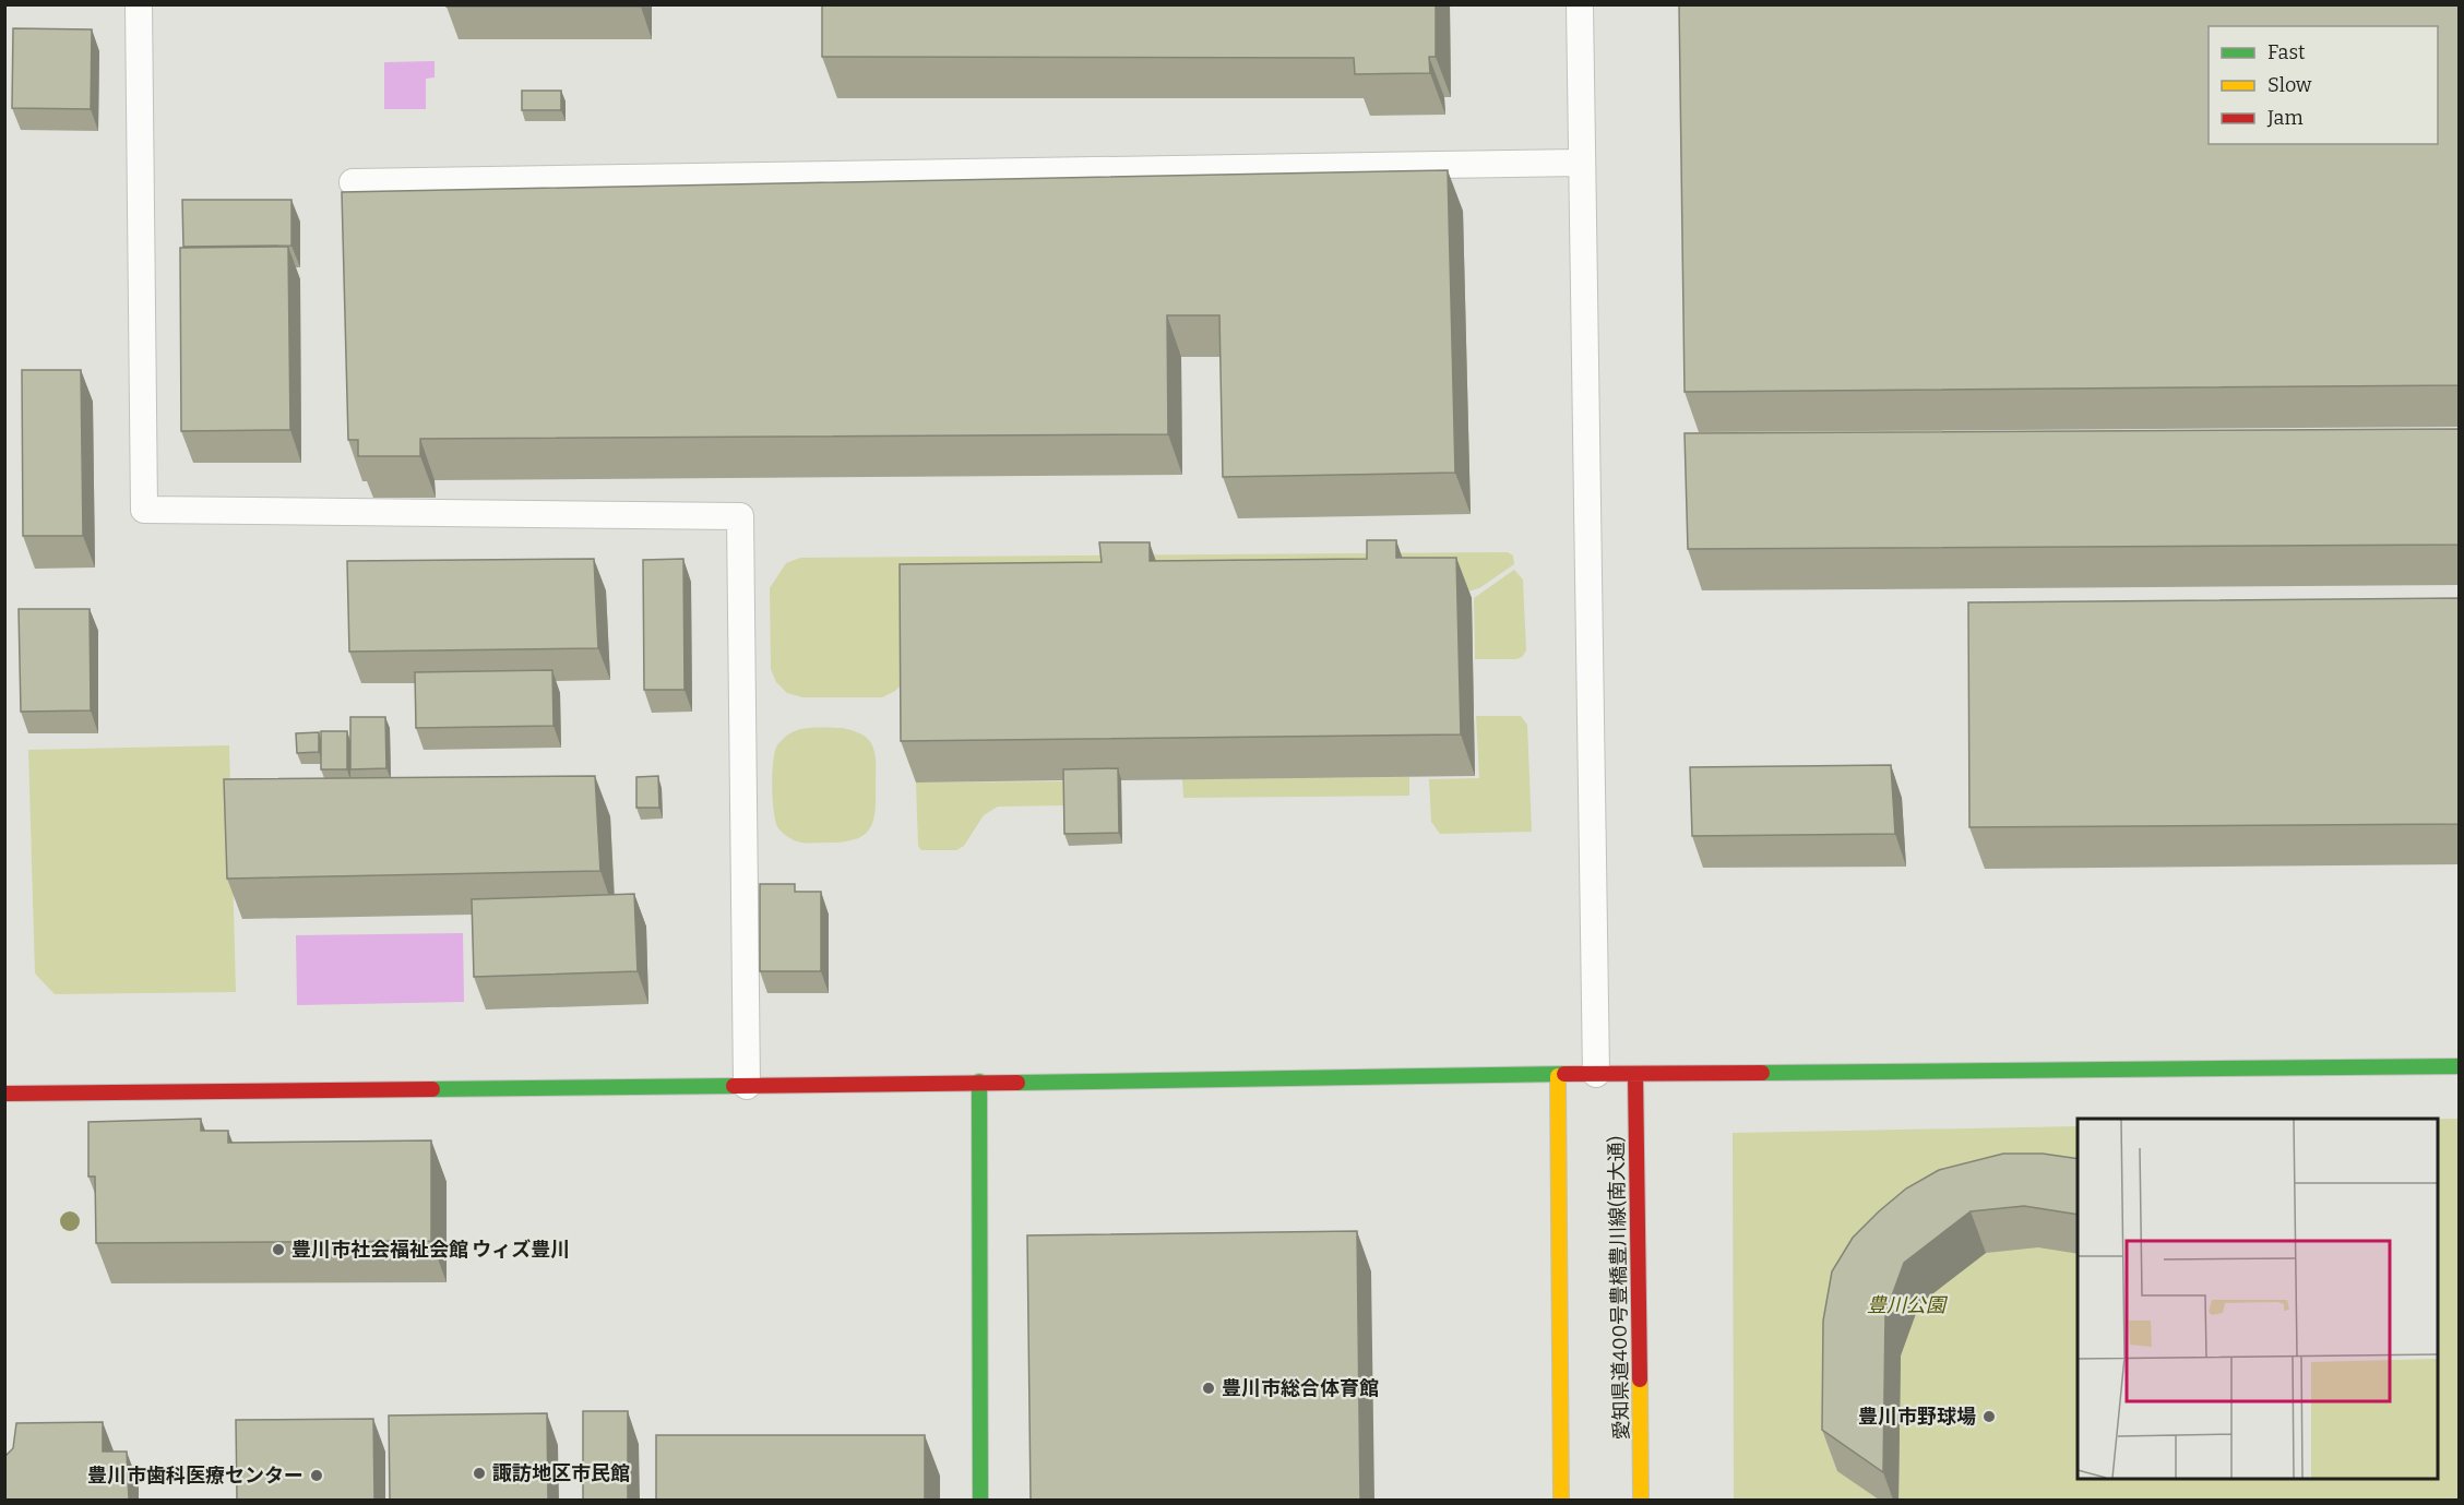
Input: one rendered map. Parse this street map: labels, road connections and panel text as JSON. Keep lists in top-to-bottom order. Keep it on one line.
{"streets":{"street":["愛知県道400号豊橋豊川線(南大通)"]},"parks":["豊川公園"],"places":["豊川市社会福祉会館 ウィズ豊川","豊川市総合体育館","豊川市野球場","諏訪地区市民館","豊川市歯科医療センター"],"legend":["Fast","Slow","Jam"]}
